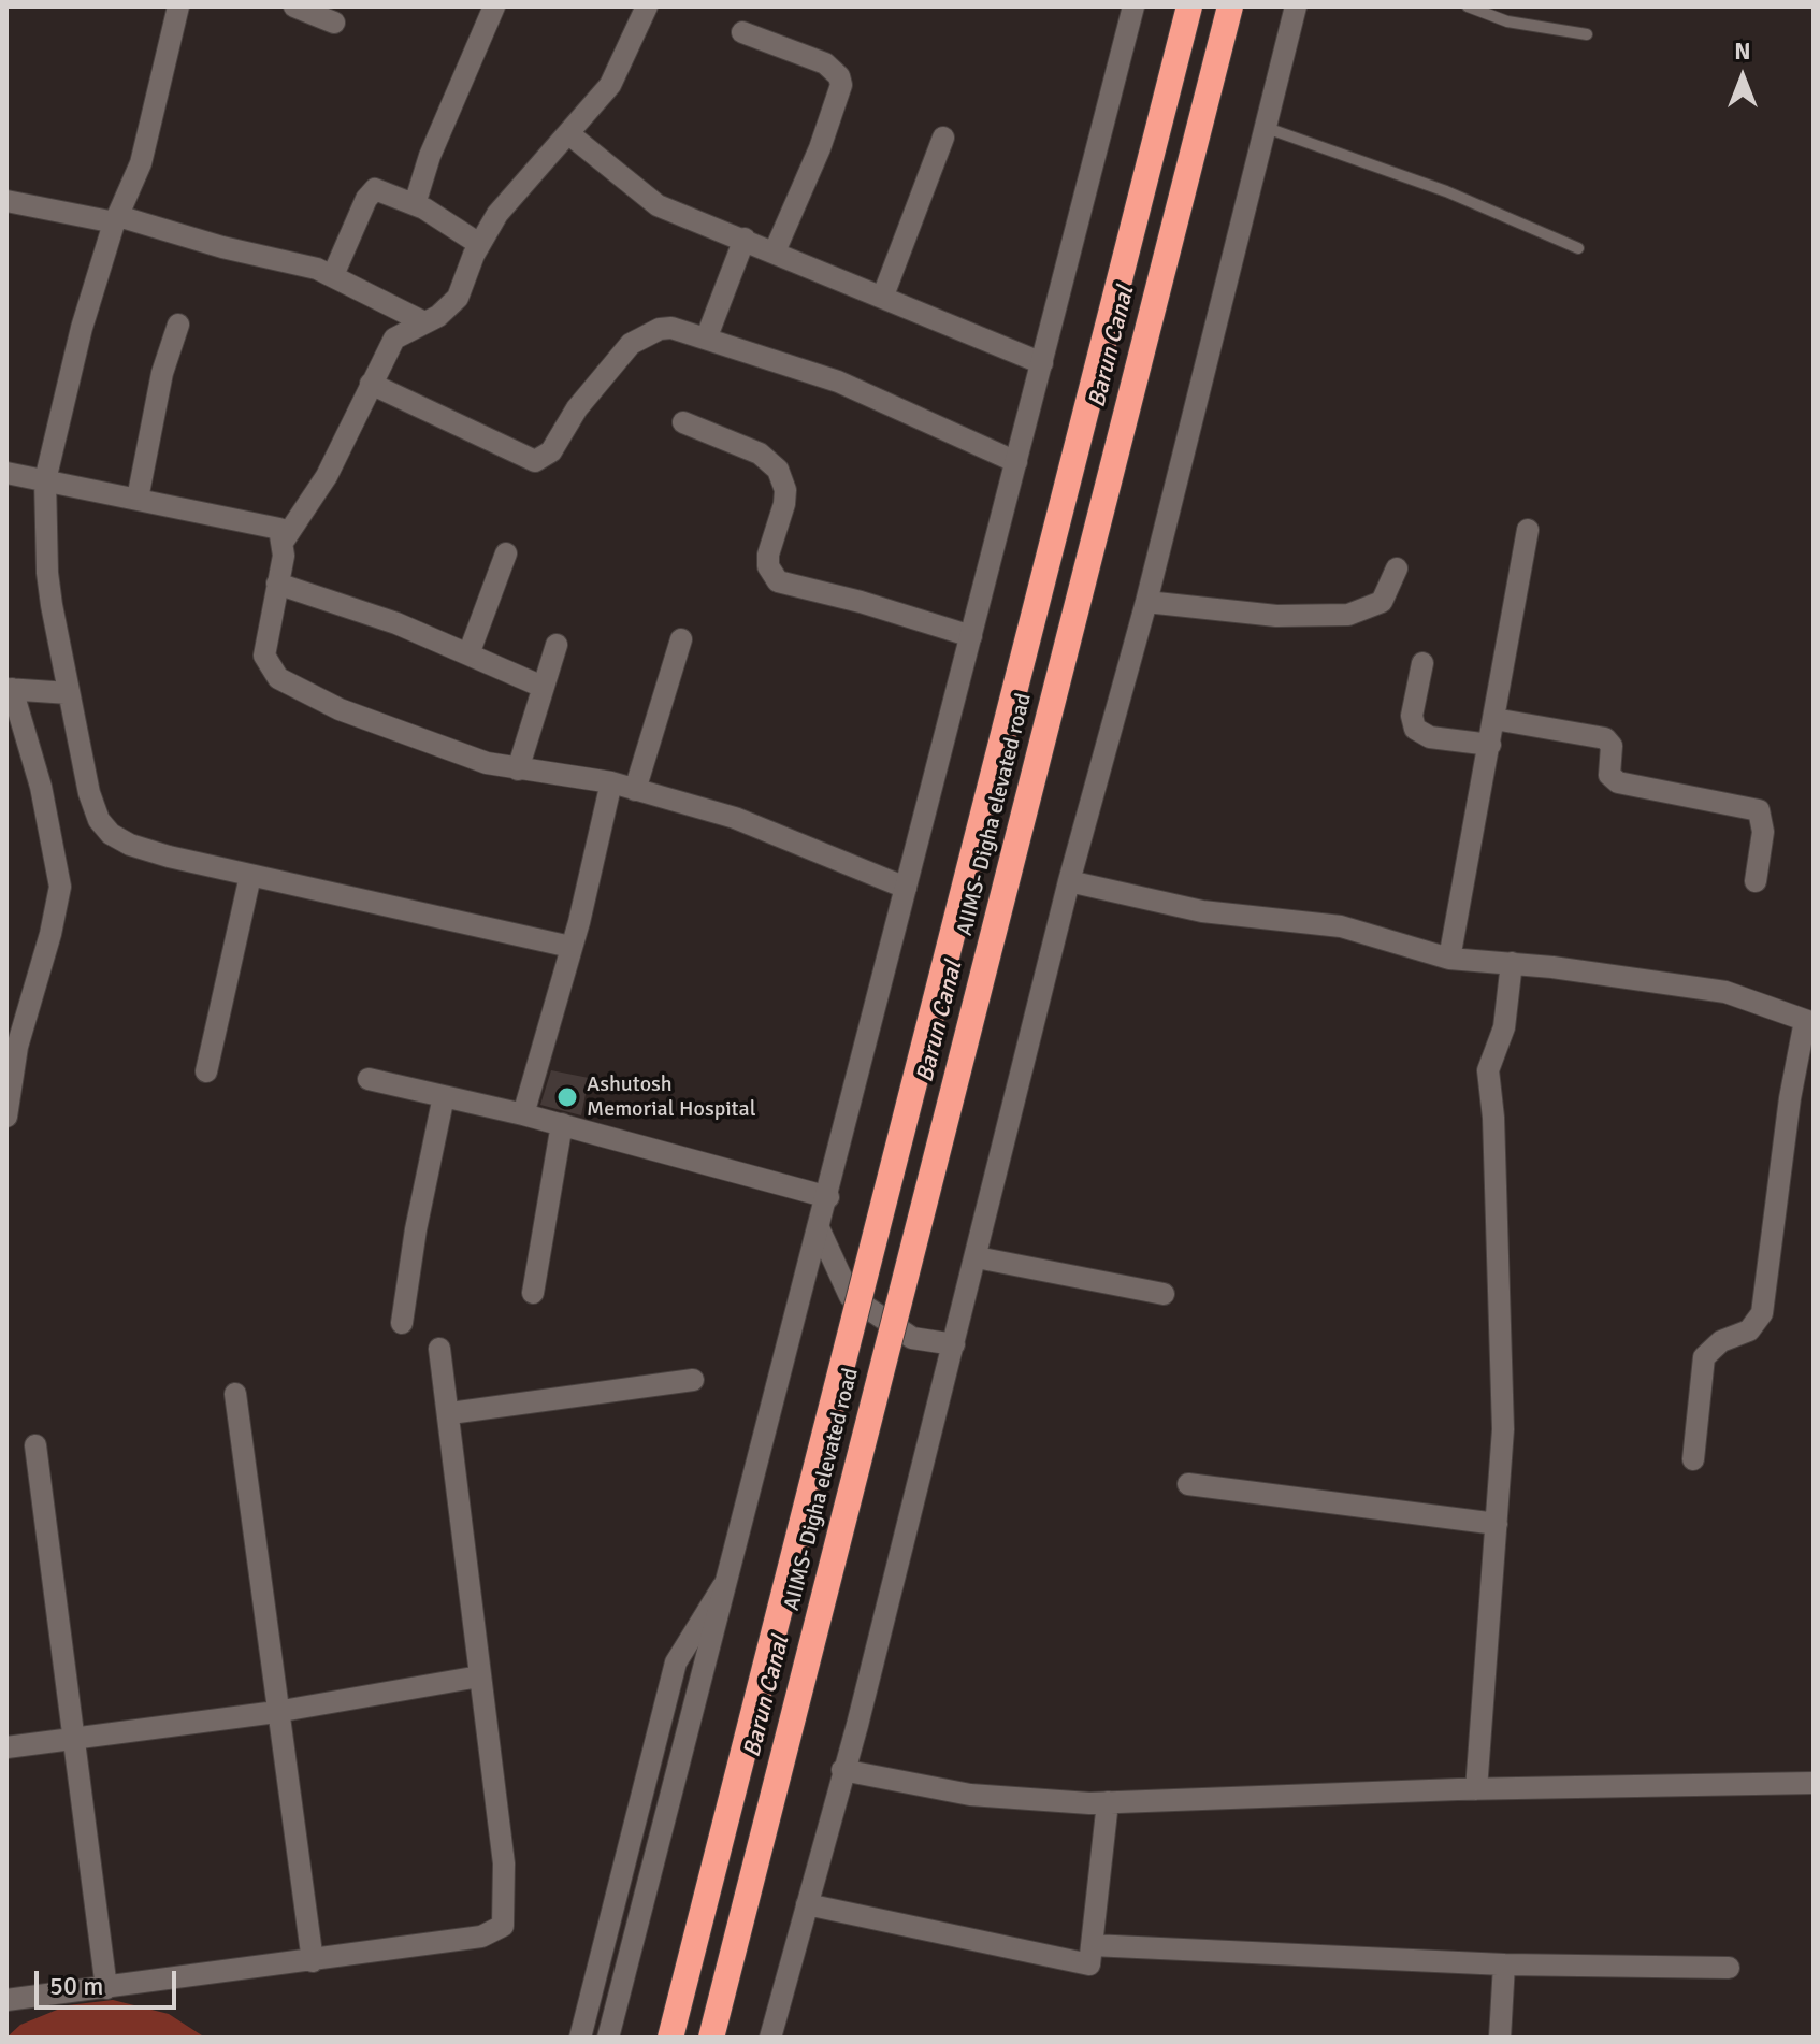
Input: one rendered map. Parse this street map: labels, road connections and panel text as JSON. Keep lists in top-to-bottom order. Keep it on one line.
{"streets":{"highway":["AIIMS- Digha elevated road"]},"water":["Barun Canal"],"places":["Ashutosh Memorial Hospital"],"scale_bar":"50 m","north":"top"}
